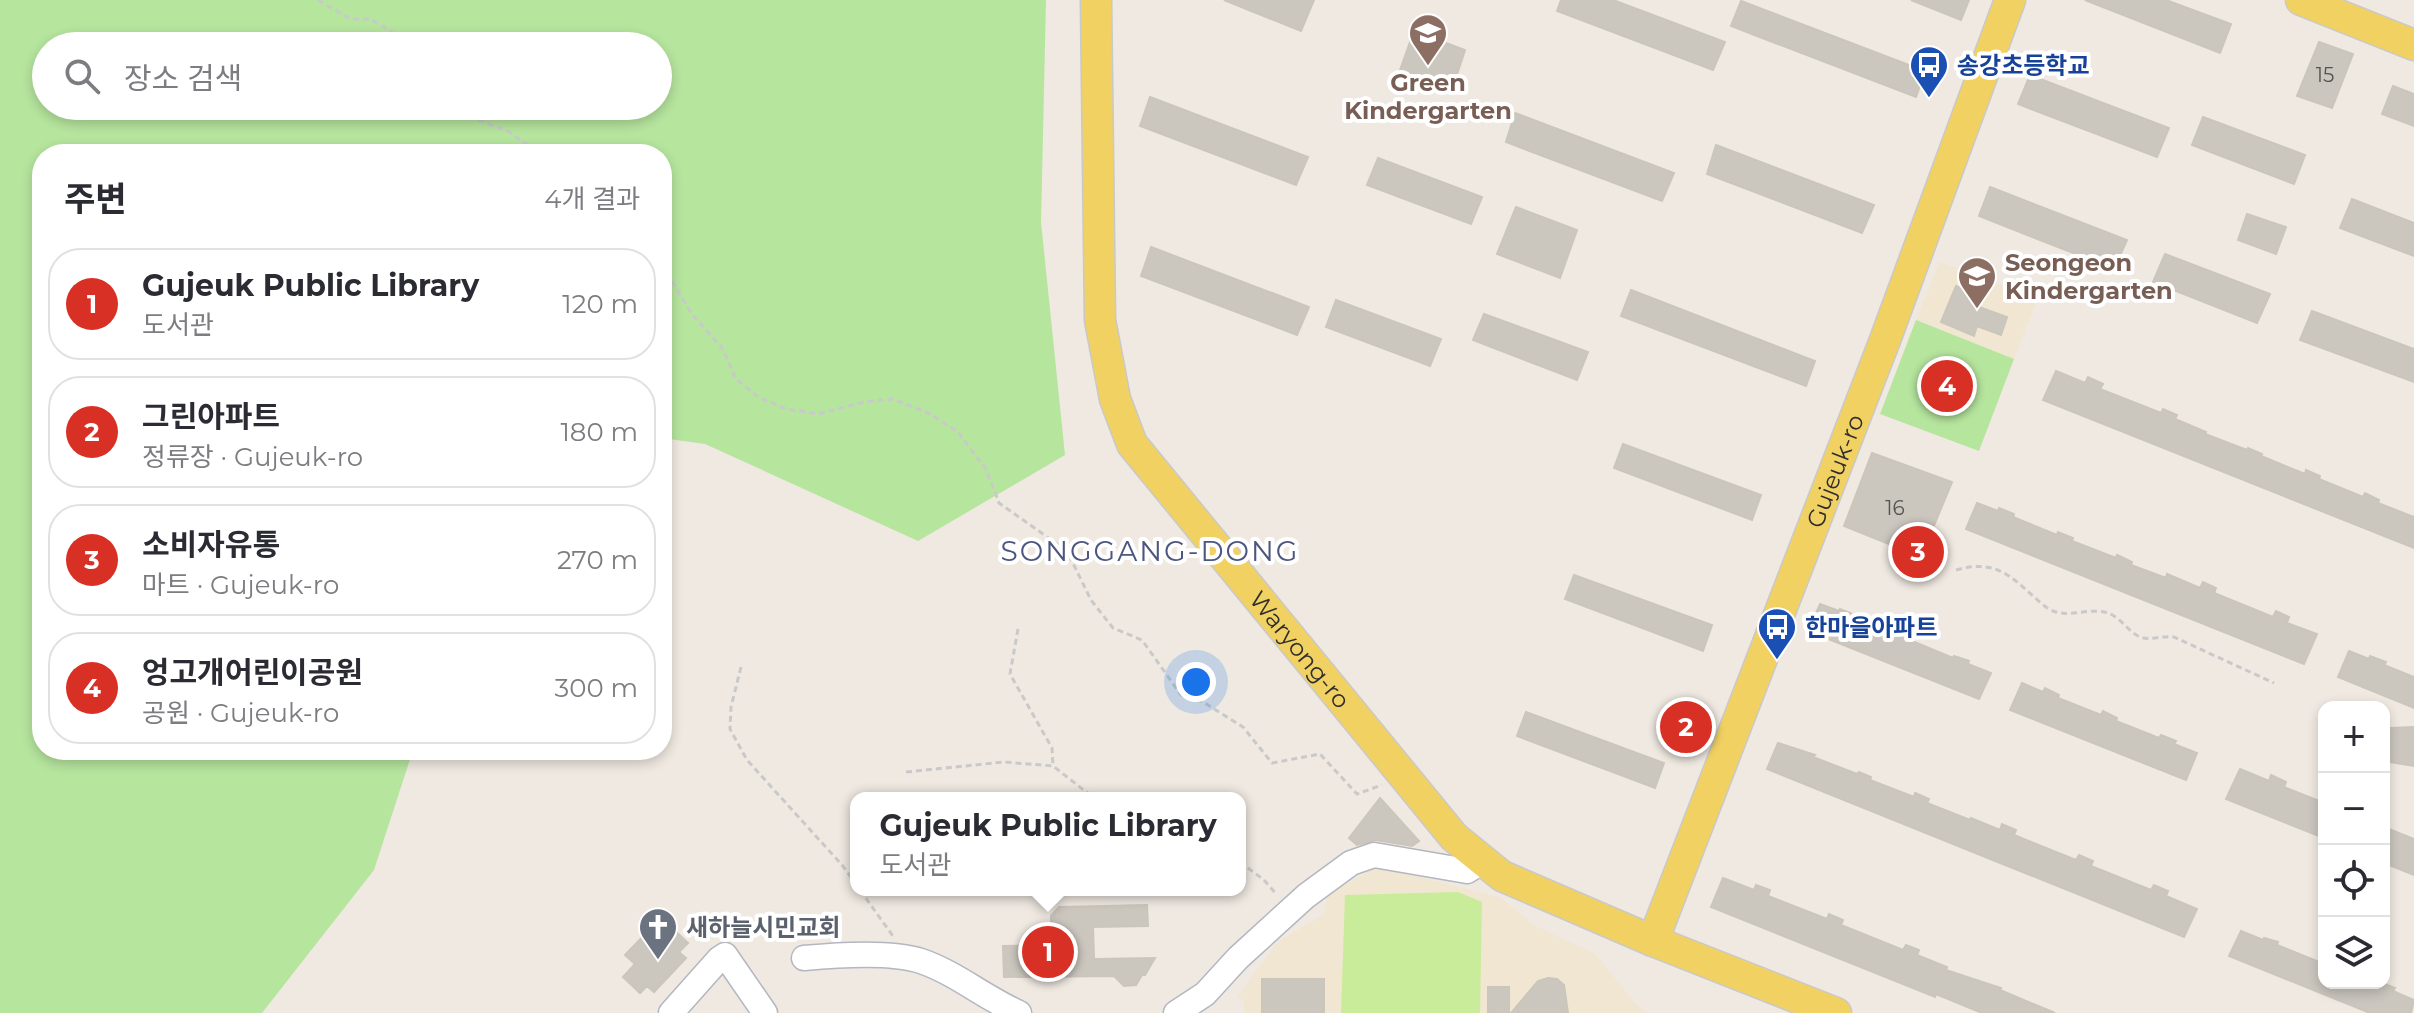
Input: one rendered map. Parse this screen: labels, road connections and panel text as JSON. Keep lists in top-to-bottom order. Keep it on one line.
{"streets":{"main road":["Gujeuk-ro","Waryong-ro"]},"crossings":[["Gujeuk-ro","Waryong-ro"]],"districts":["SONGGANG-DONG"],"places":{"school or university":["Green Kindergarten","Seongeon Kindergarten"],"bus stop":["송강초등학교","한마을아파트"],"church":["새하늘시민교회"]},"house_numbers":["15","16"],"page":{"search":"장소 검색","heading":["주변","4개 결과"],"list":[{"mark":"1","name":"Gujeuk Public Library","note":"도서관","value":"120 m"},{"mark":"2","name":"그린아파트","note":"정류장 · Gujeuk-ro","value":"180 m"},{"mark":"3","name":"소비자유통","note":"마트 · Gujeuk-ro","value":"270 m"},{"mark":"4","name":"엉고개어린이공원","note":"공원 · Gujeuk-ro","value":"300 m"}],"pins":["4","3","2","1"],"map_buttons":["+","−"],"popup":["Gujeuk Public Library","도서관"]}}
